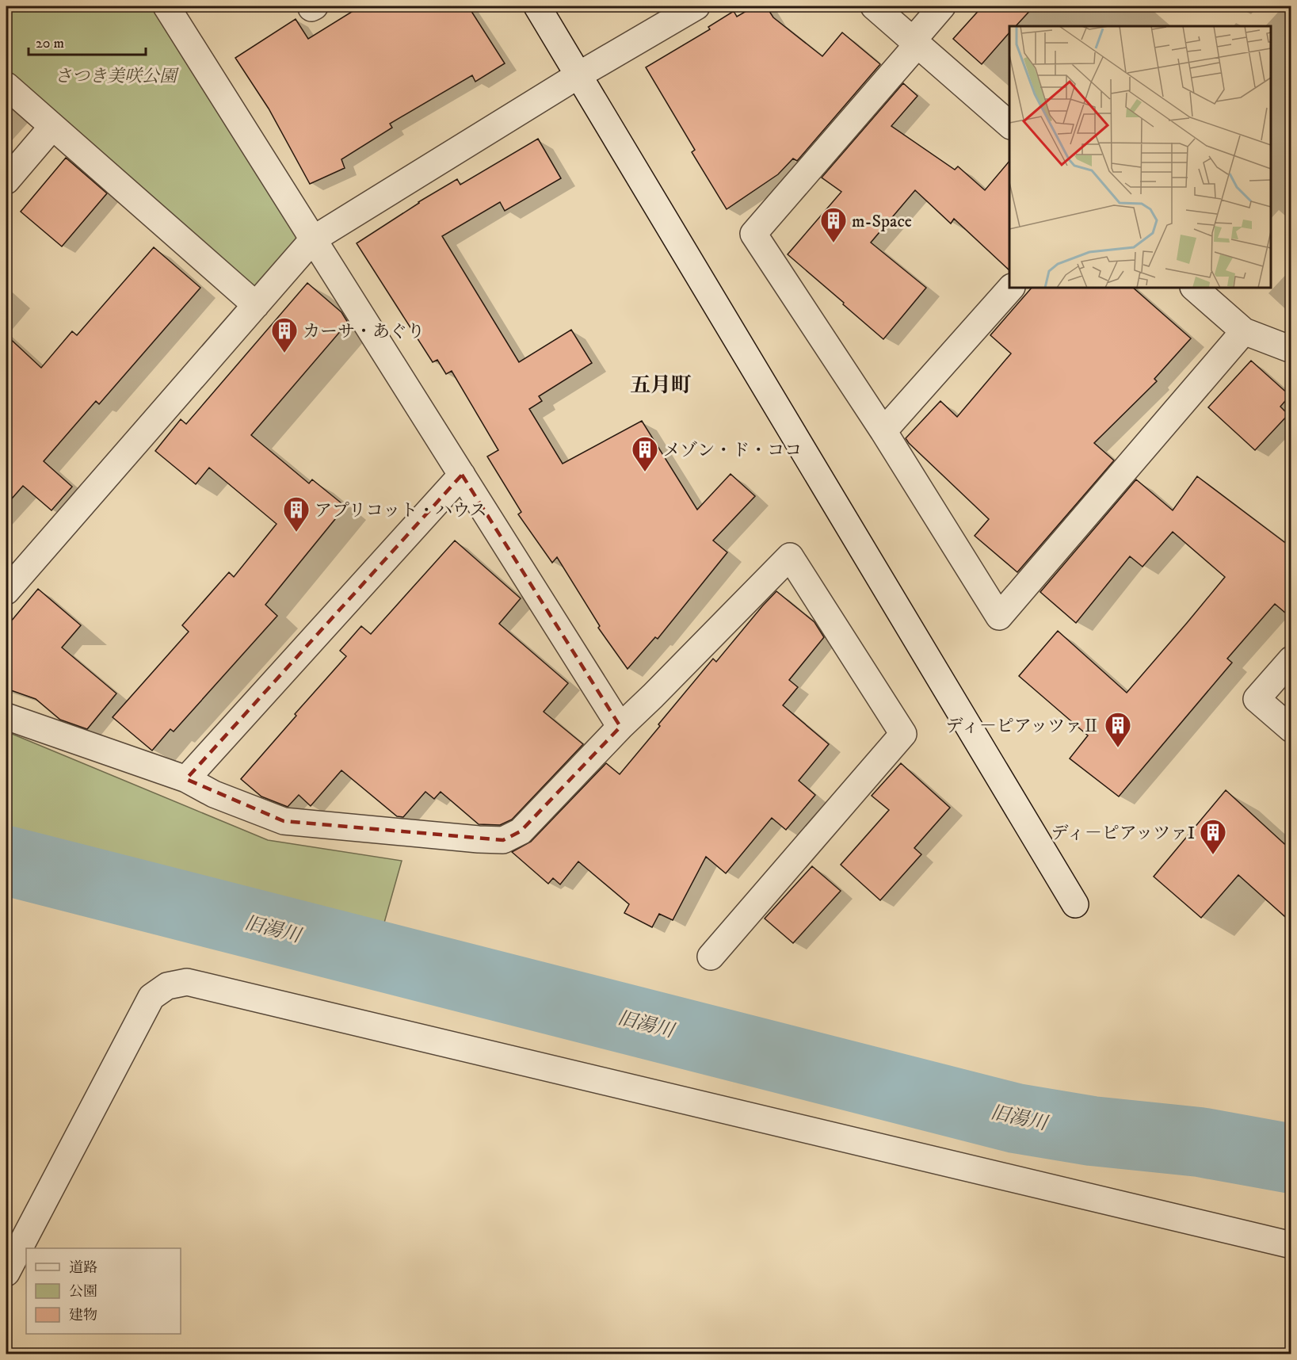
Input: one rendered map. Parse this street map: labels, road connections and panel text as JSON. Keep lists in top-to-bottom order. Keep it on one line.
{"districts":["五月町"],"water":["旧湯川"],"parks":["さつき美咲公園"],"places":{"building":["m-Space","カーサ・あぐり","メゾン・ド・ココ","アプリコット・ハウス","ディ－ピアッツァⅡ","ディ－ピアッツァI"]},"legend":["道路","公園","建物"],"scale_bar":"20 m"}
